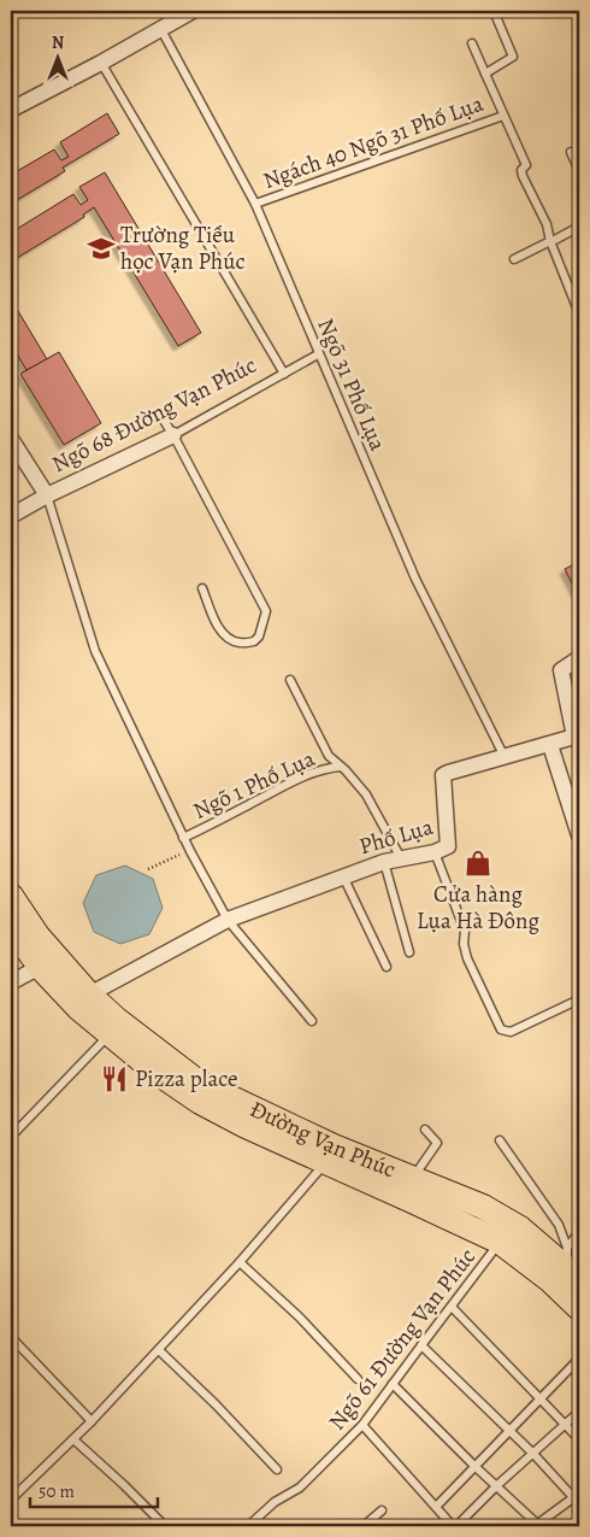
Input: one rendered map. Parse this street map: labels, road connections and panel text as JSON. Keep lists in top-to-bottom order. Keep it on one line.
{"streets":{"main road":["Đường Vạn Phúc"],"street":["Ngõ 68 Đường Vạn Phúc","Phố Lụa"],"lane":["Ngách 40 Ngõ 31 Phố Lụa","Ngõ 31 Phố Lụa","Ngõ 1 Phố Lụa","Ngõ 61 Đường Vạn Phúc"]},"crossings":[["Ngách 40 Ngõ 31 Phố Lụa","Ngõ 31 Phố Lụa"],["Ngõ 31 Phố Lụa","Ngõ 68 Đường Vạn Phúc"],["Ngõ 31 Phố Lụa","Phố Lụa"],["Phố Lụa","Đường Vạn Phúc"],["Đường Vạn Phúc","Ngõ 61 Đường Vạn Phúc"]],"places":{"school or university":["Trường Tiểu học Vạn Phúc"],"shop":["Cửa hàng Lụa Hà Đông"],"restaurant":["Pizza place"]},"scale_bar":"50 m","north":"top"}
